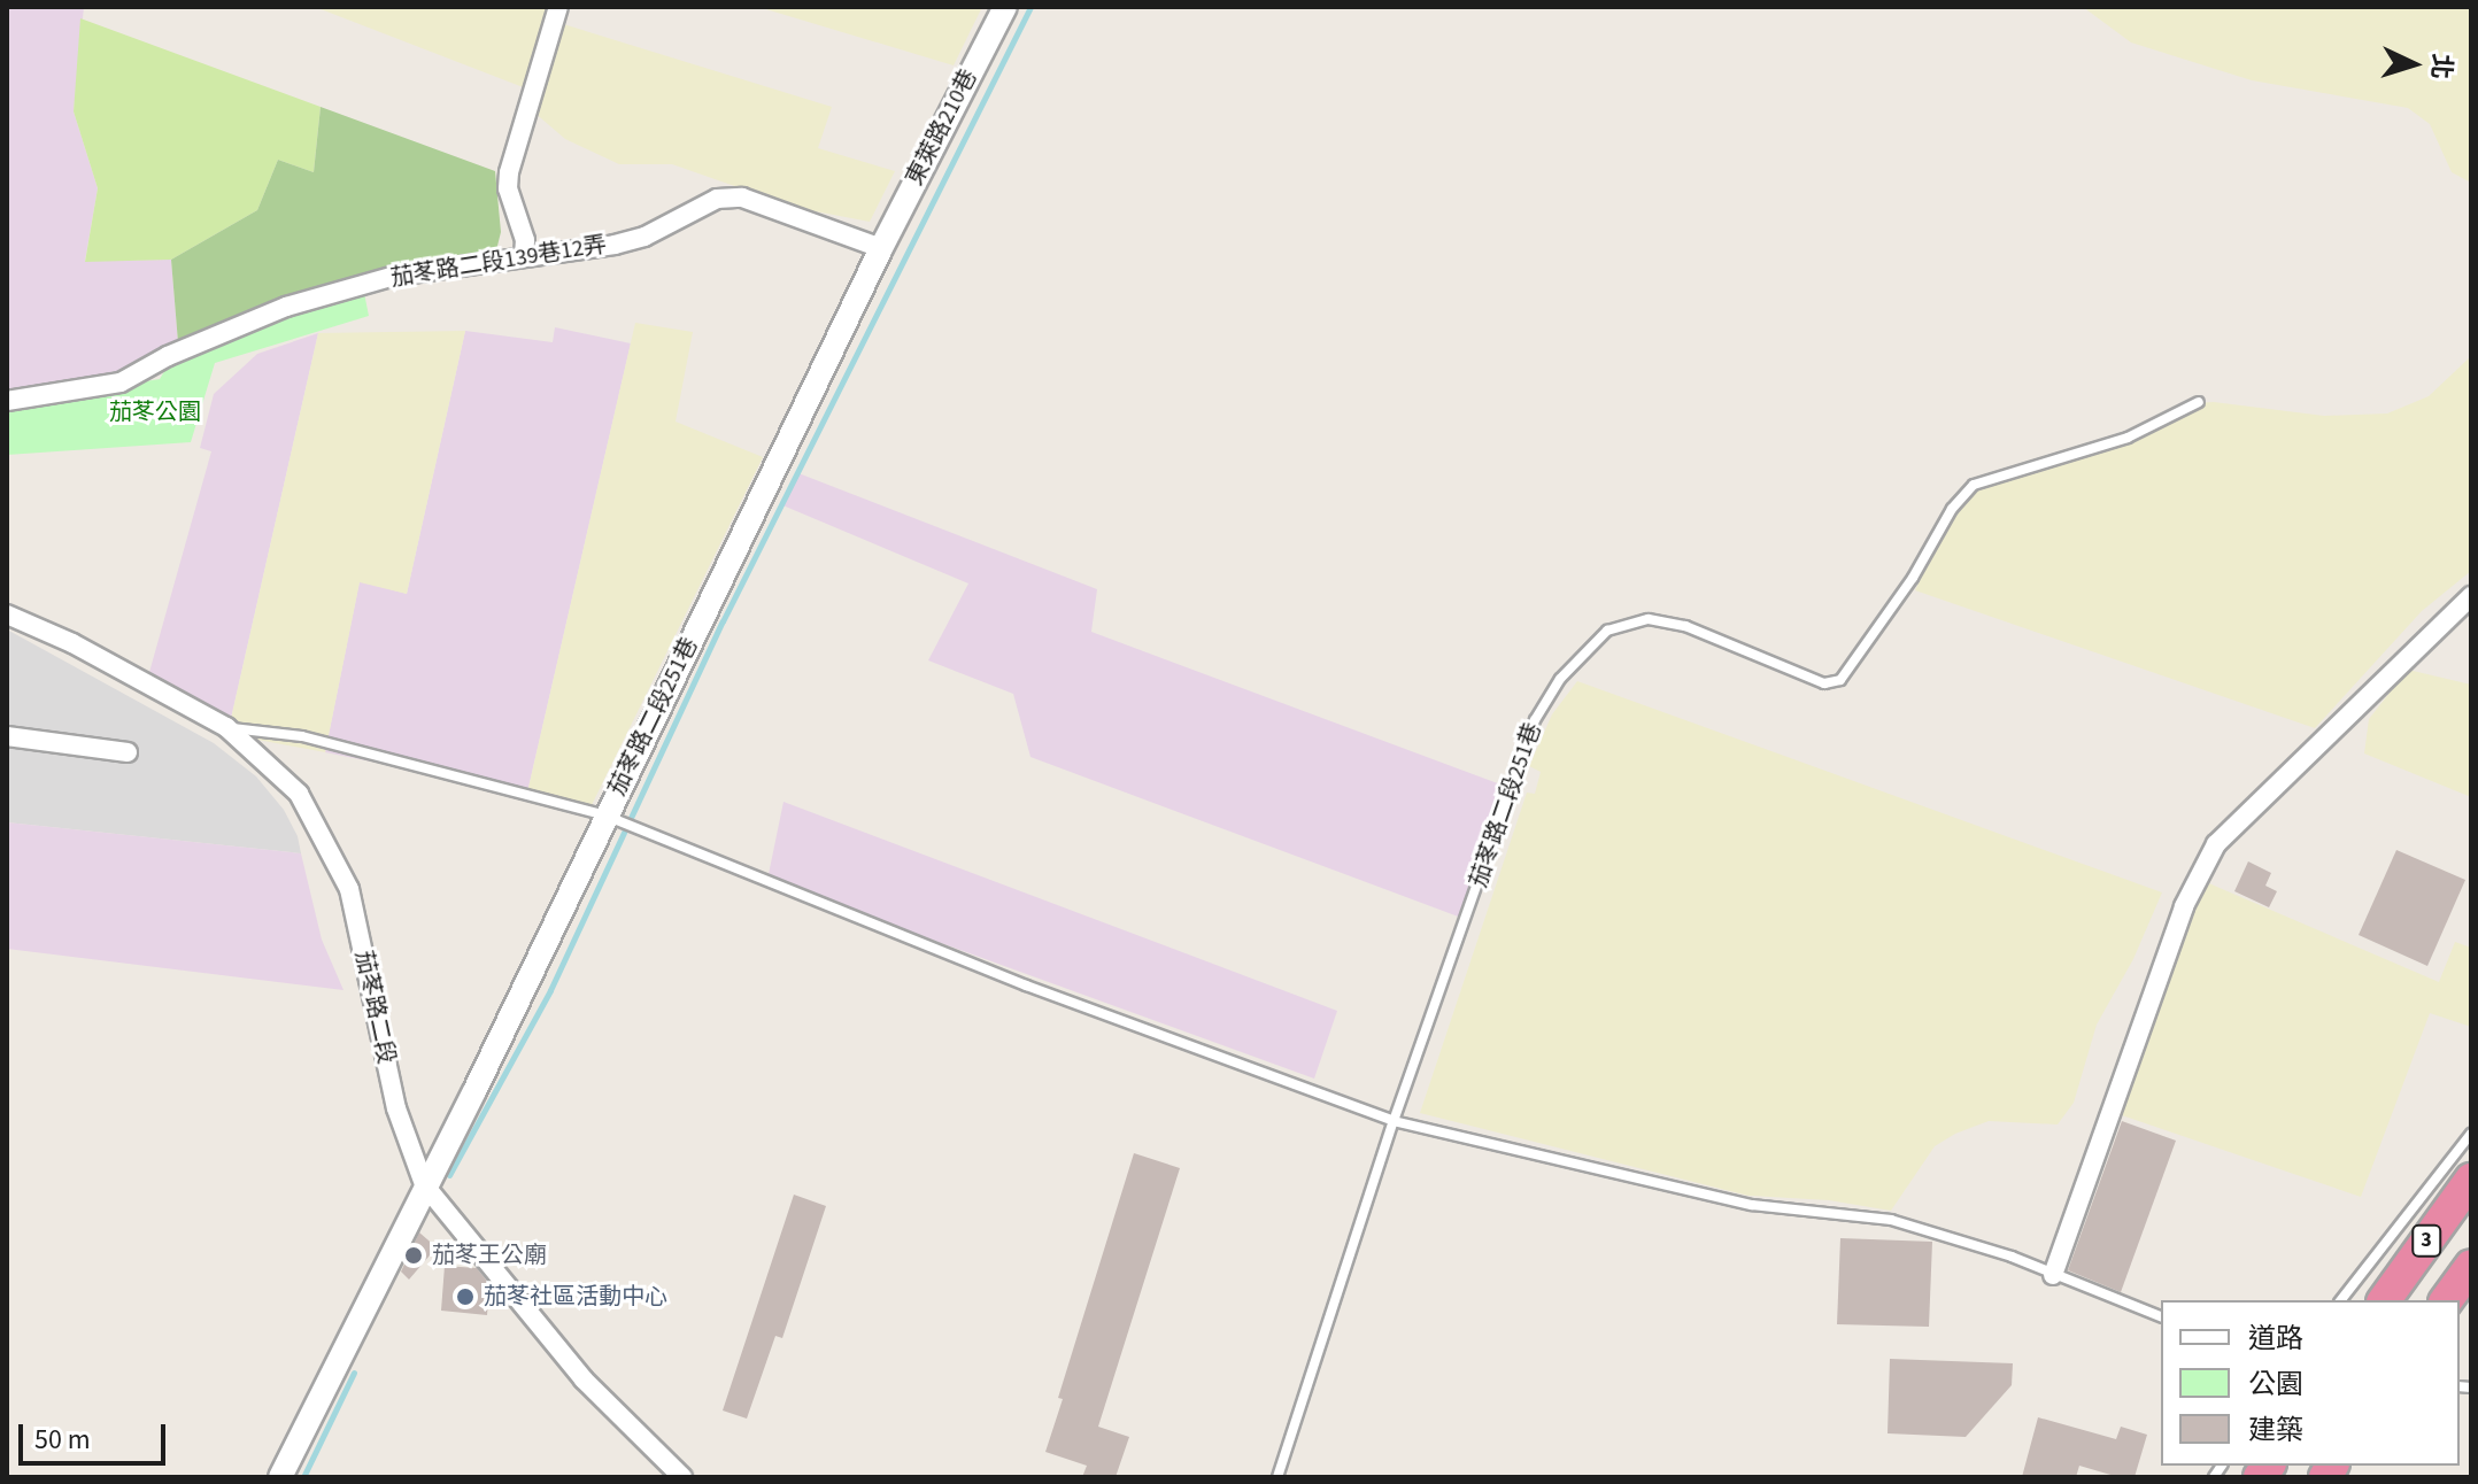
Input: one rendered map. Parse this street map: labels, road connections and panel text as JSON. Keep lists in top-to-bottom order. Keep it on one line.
{"streets":{"highway":["3"],"street":["東萊路210巷","茄苳路二段139巷12弄","茄苳路二段251巷","茄苳路二段"]},"crossings":[["東萊路210巷","茄苳路二段139巷12弄"],["東萊路210巷","茄苳路二段251巷"],["茄苳路二段139巷12弄","茄苳路二段251巷"],["茄苳路二段251巷","茄苳路二段"]],"parks":["茄苳公園"],"places":["茄苳王公廟","茄苳社區活動中心"],"legend":["道路","公園","建築"],"scale_bar":"50 m","north":"right"}
